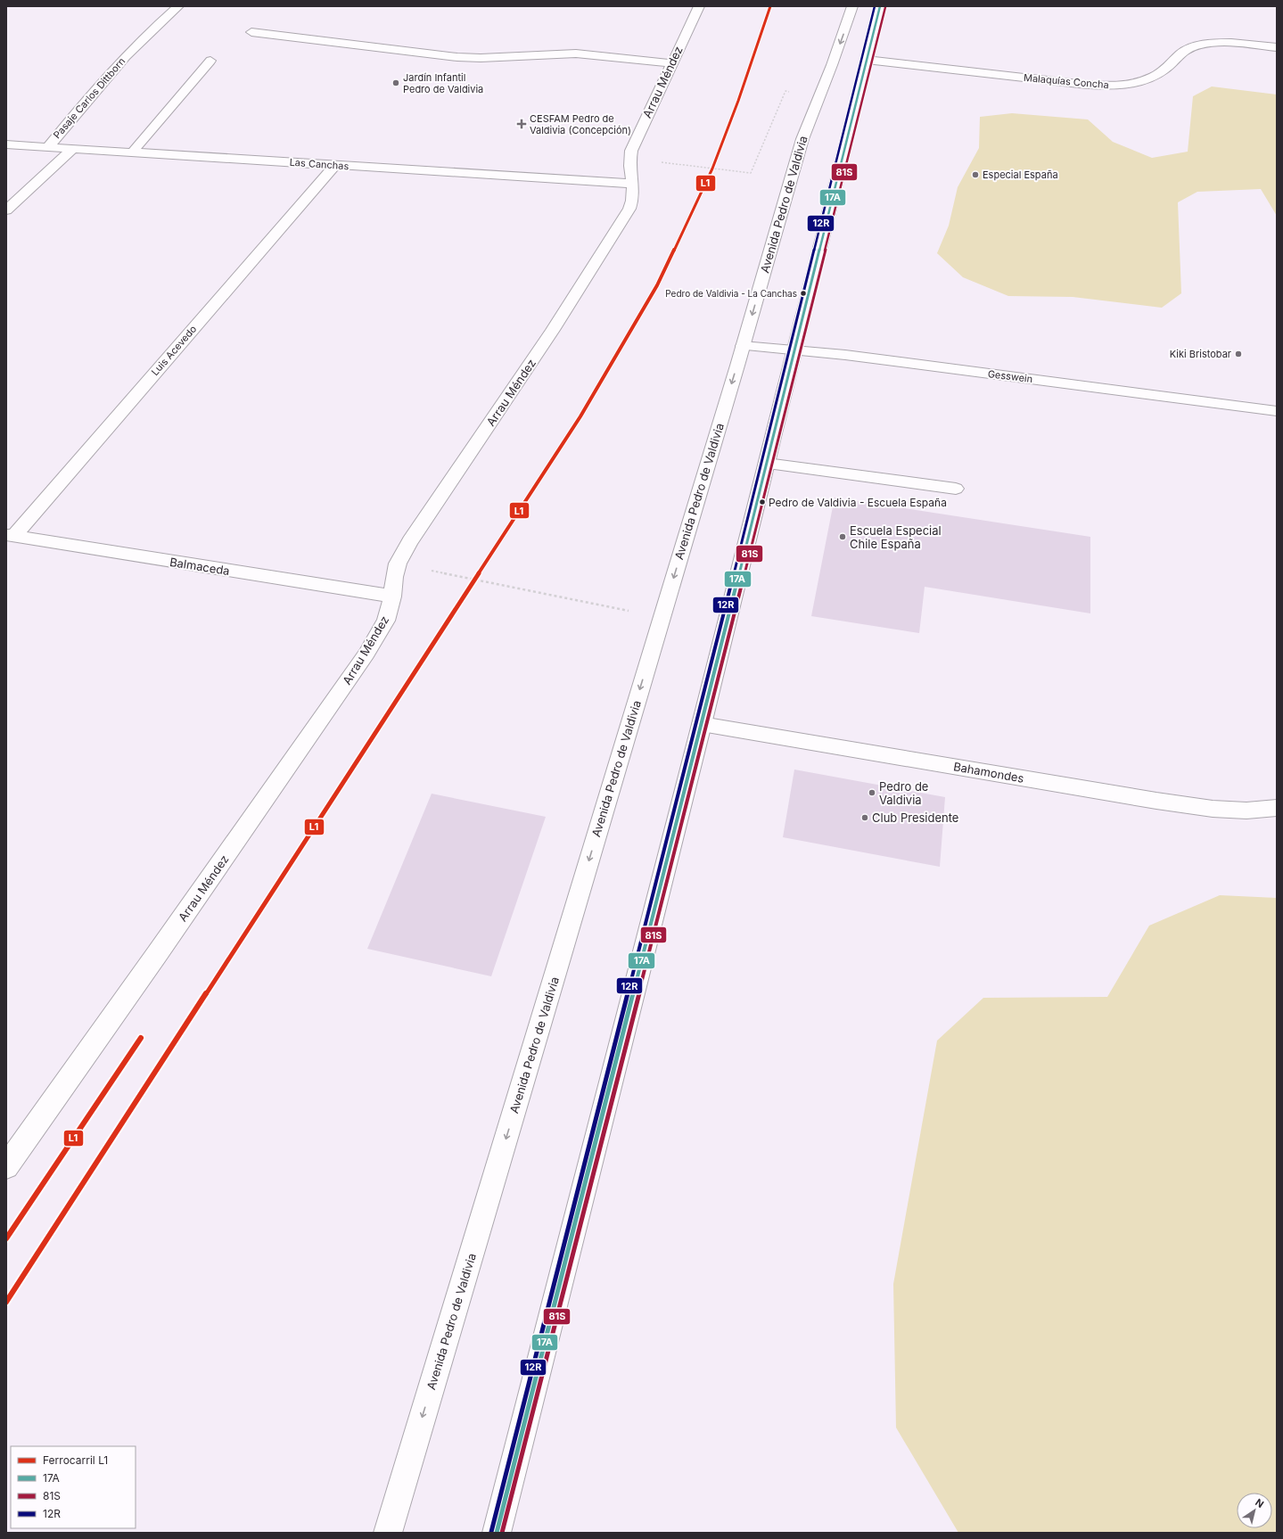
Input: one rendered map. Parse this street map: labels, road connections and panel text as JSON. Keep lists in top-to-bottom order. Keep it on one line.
{"streets":{"street":["Malaquías Concha","Arrau Méndez","Pasaje Carlos Dittborn","Las Canchas","Avenida Pedro de Valdivia","Luis Acevedo","Gesswein","Balmaceda","Bahamondes"]},"crossings":[["Arrau Méndez","Las Canchas"],["Arrau Méndez","Balmaceda"],["Pasaje Carlos Dittborn","Las Canchas"],["Las Canchas","Luis Acevedo"],["Avenida Pedro de Valdivia","Gesswein"],["Luis Acevedo","Balmaceda"]],"places":{"other":["Jardín Infantil Pedro de Valdivia","Especial España","Pedro de Valdivia - La Canchas","Kiki Bristobar","Pedro de Valdivia - Escuela España","Escuela Especial Chile España","Pedro de Valdivia","Club Presidente"],"health":["CESFAM Pedro de Valdivia (Concepción)"]},"lines":["rail line L1","transit line 17A","transit line 12R","transit line 81S"],"legend":["Ferrocarril L1","17A","81S","12R"],"north":"top right"}
